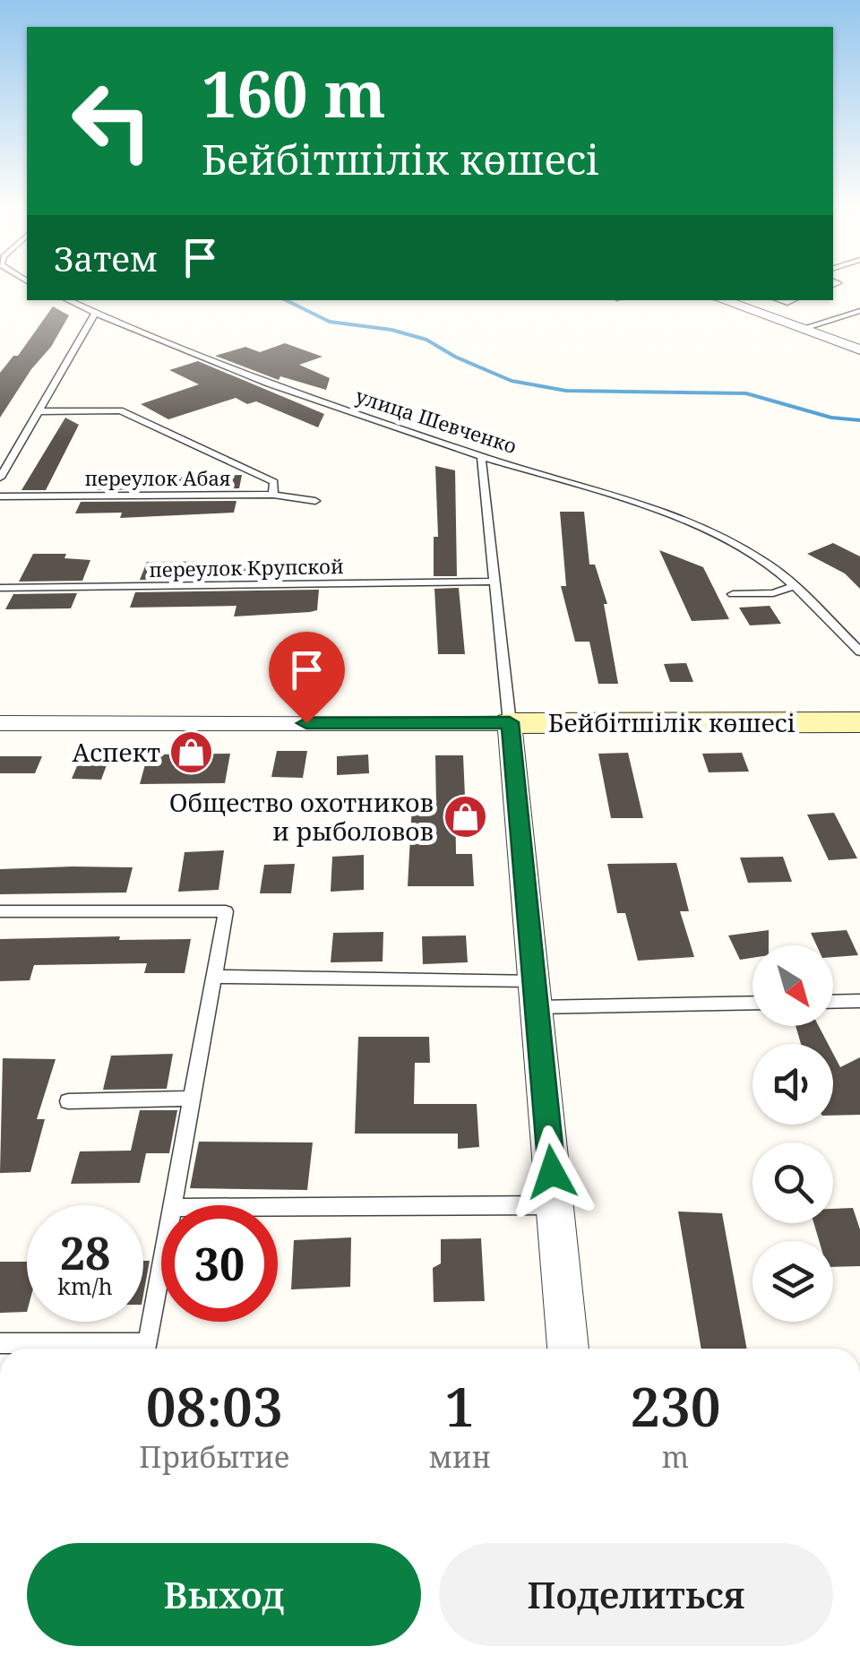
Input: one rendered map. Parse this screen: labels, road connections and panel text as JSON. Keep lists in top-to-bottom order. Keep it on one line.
{"streets":{"street":["Бейбітшілік көшесі"],"lane":["улица Шевченко","переулок Абая","переулок Крупской"]},"places":{"shop":["Аспект","Общество охотников и рыболовов"]},"north":"bottom right","page":{"turn":["160 m","Бейбітшілік көшесі"],"then":"Затем","speed":"28 km/h","limit":"30","eta":["08:03","Прибытие","1","мин","230","m"],"buttons":["Выход","Поделиться"]}}
